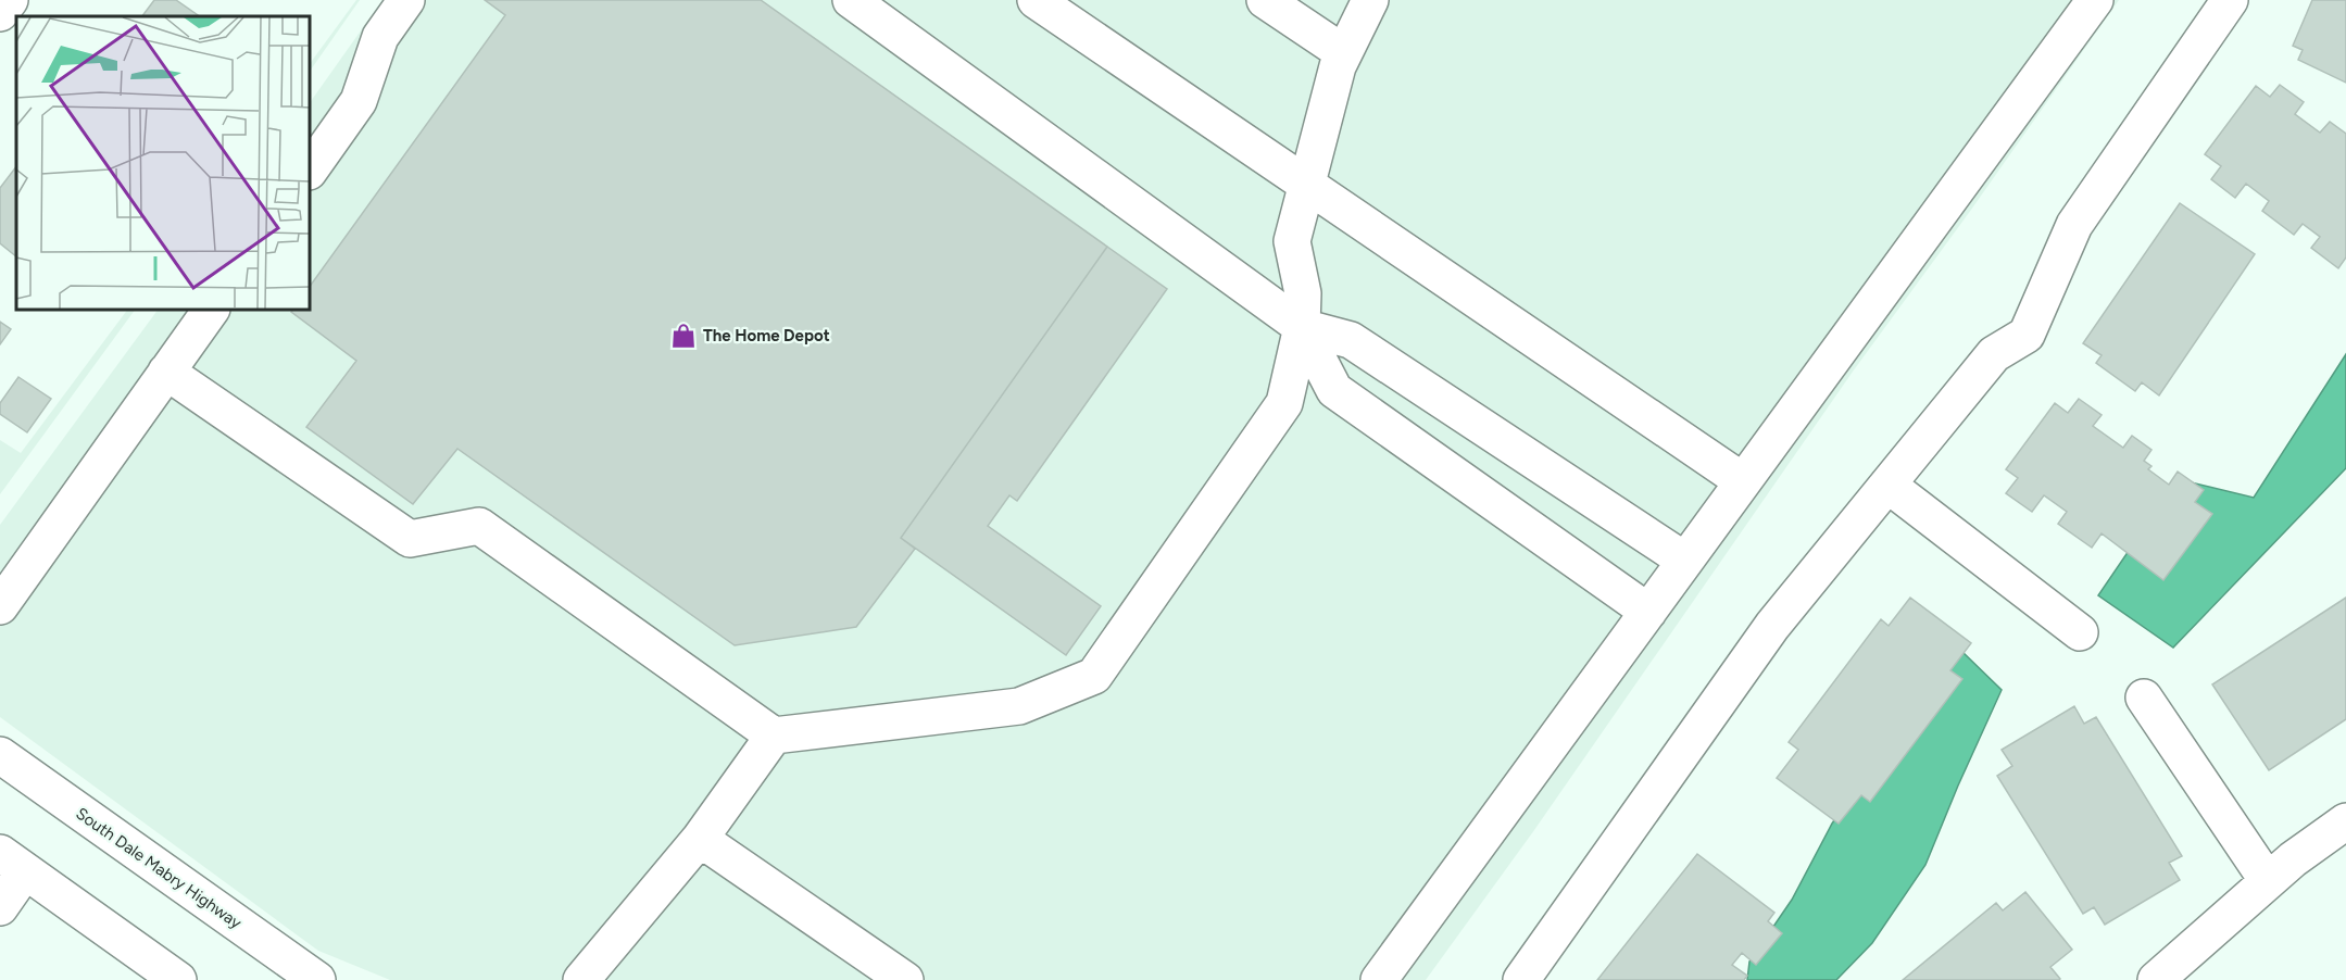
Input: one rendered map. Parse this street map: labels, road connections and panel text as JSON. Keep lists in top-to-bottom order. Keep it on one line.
{"streets":{"street":["South Dale Mabry Highway"]},"places":{"shop":["The Home Depot"]}}
